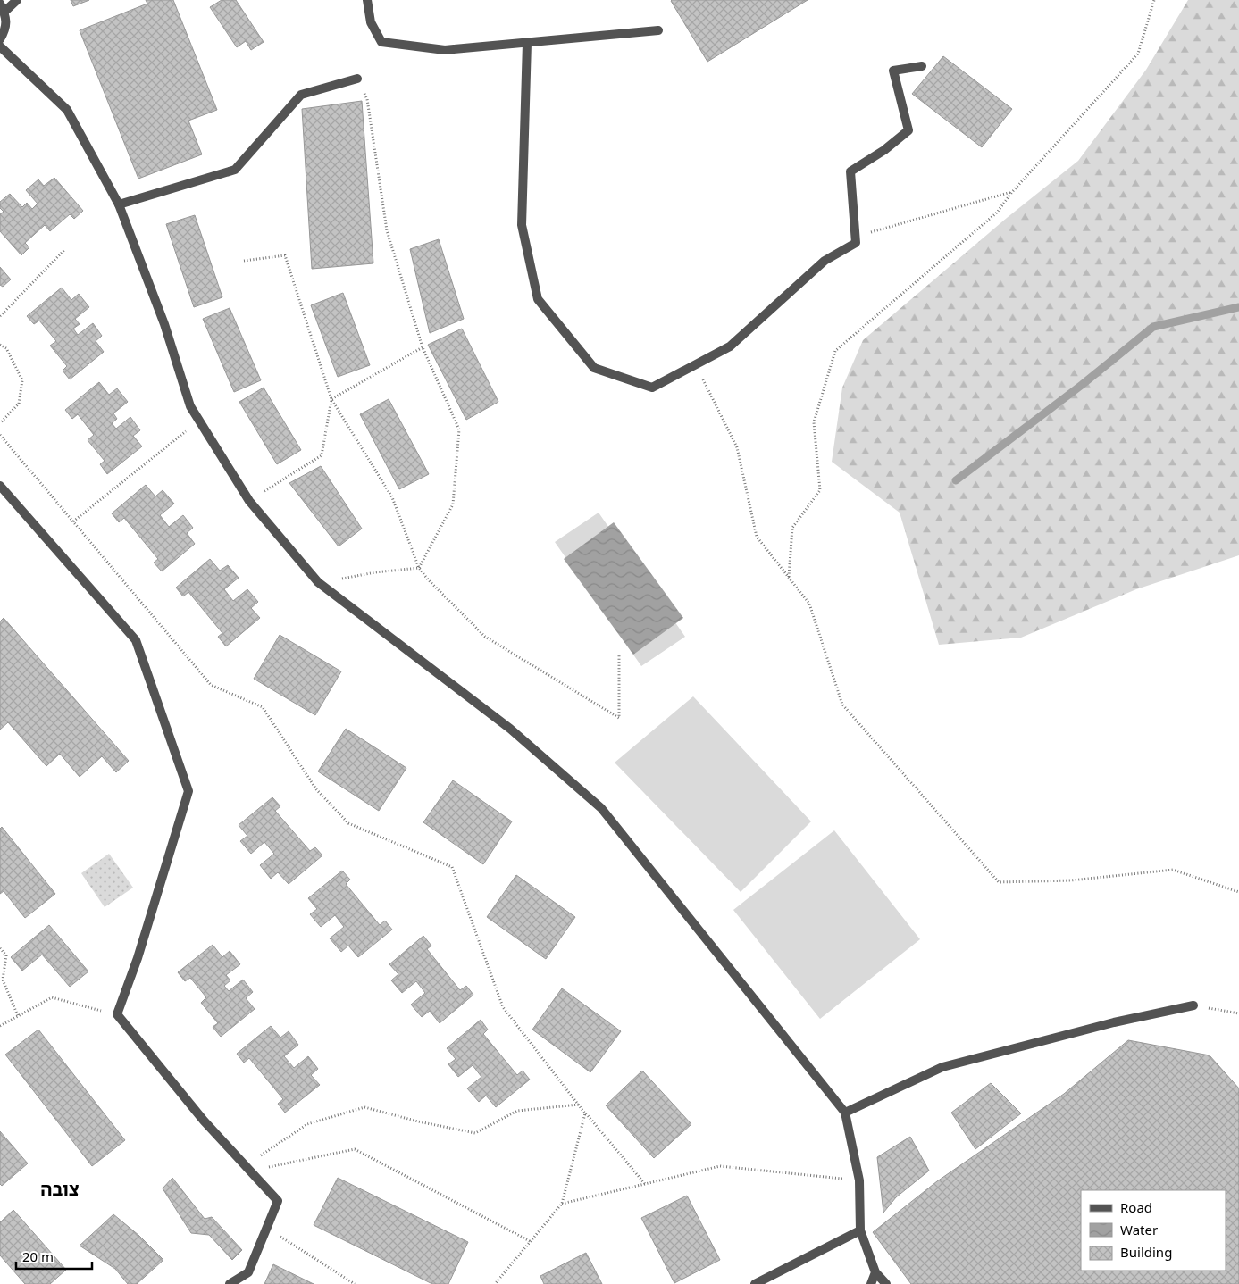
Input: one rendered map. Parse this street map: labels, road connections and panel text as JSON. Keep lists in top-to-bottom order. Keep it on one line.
{"districts":["צובה"],"legend":["Road","Water","Building"],"scale_bar":"20 m"}
